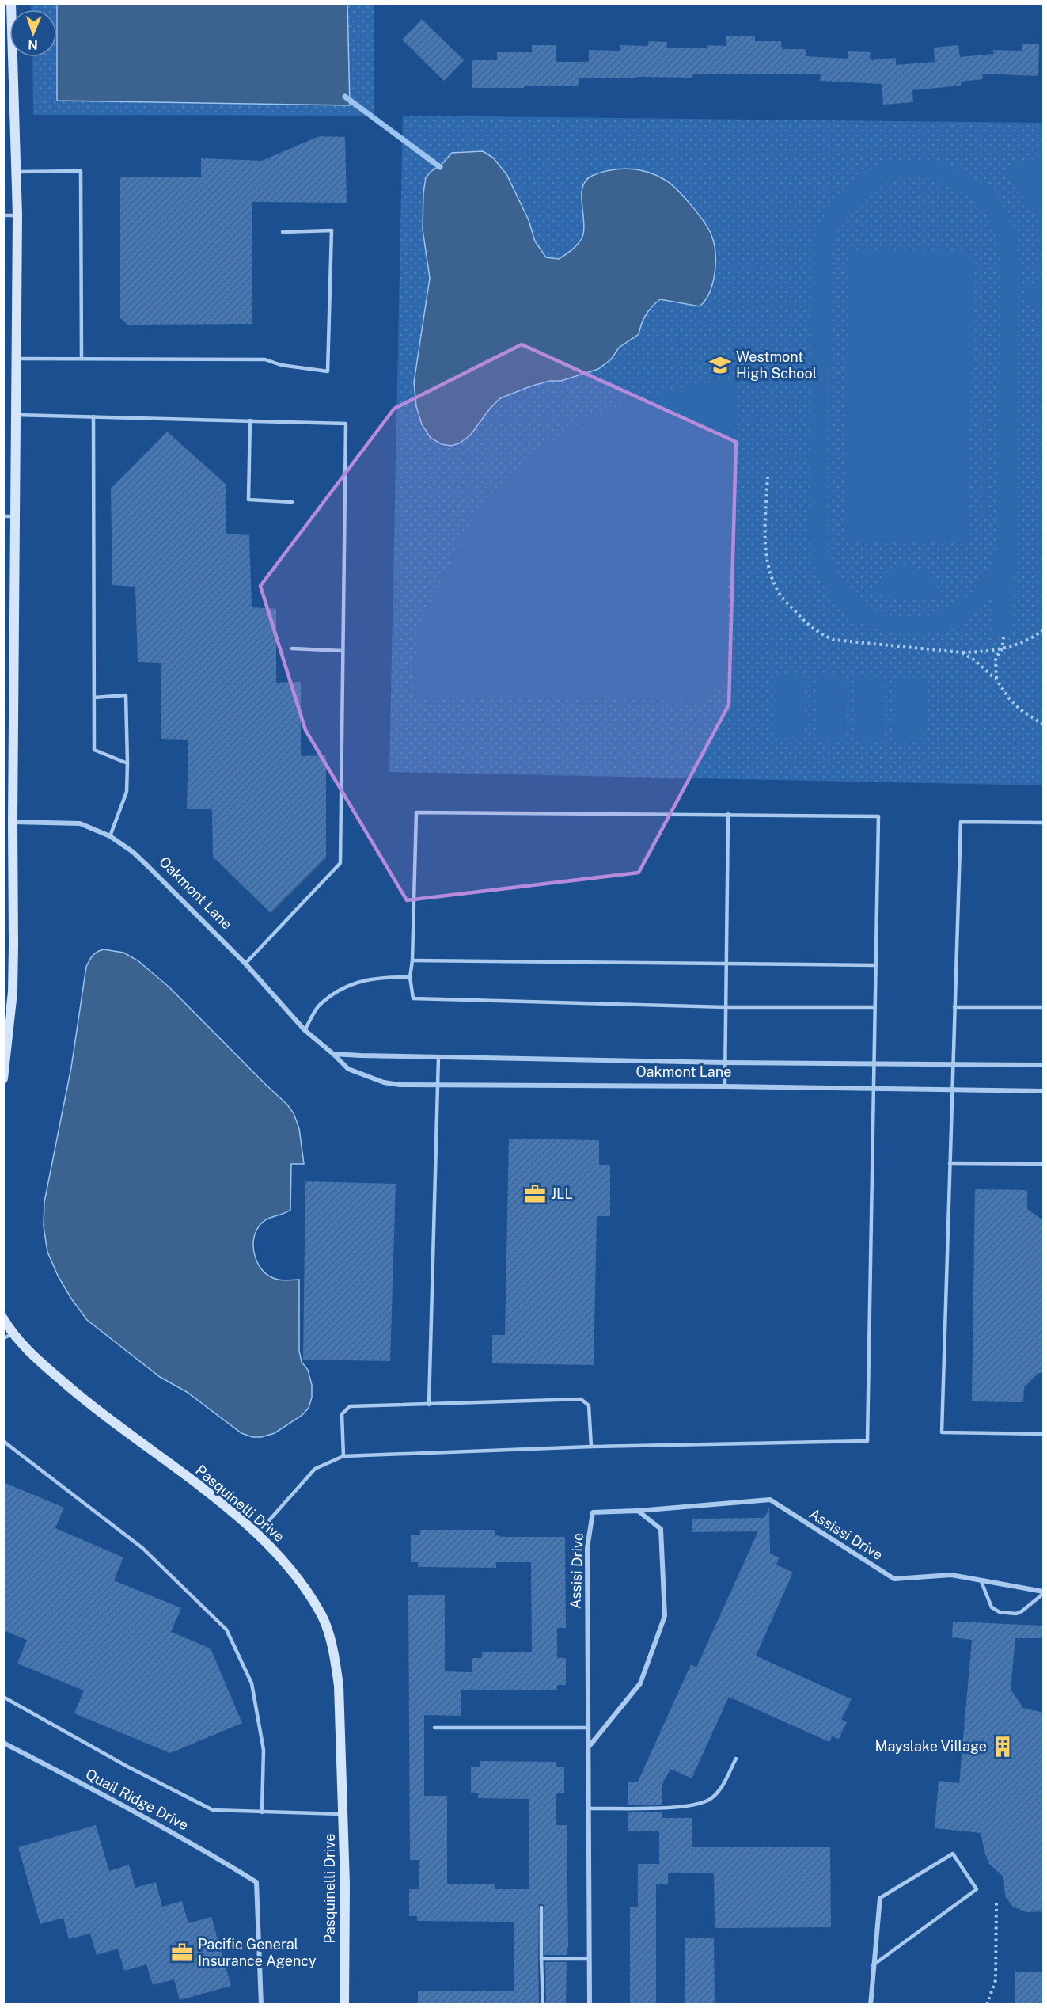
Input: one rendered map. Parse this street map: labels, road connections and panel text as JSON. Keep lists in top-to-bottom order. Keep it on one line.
{"streets":{"street":["Oakmont Lane","Pasquinelli Drive","Assissi Drive","Assisi Drive","Quail Ridge Drive"]},"crossings":[["Assissi Drive","Assisi Drive"]],"places":{"school or university":["Westmont High School"],"office":["JLL","Pacific General Insurance Agency"],"building":["Mayslake Village"]},"north":"bottom"}
